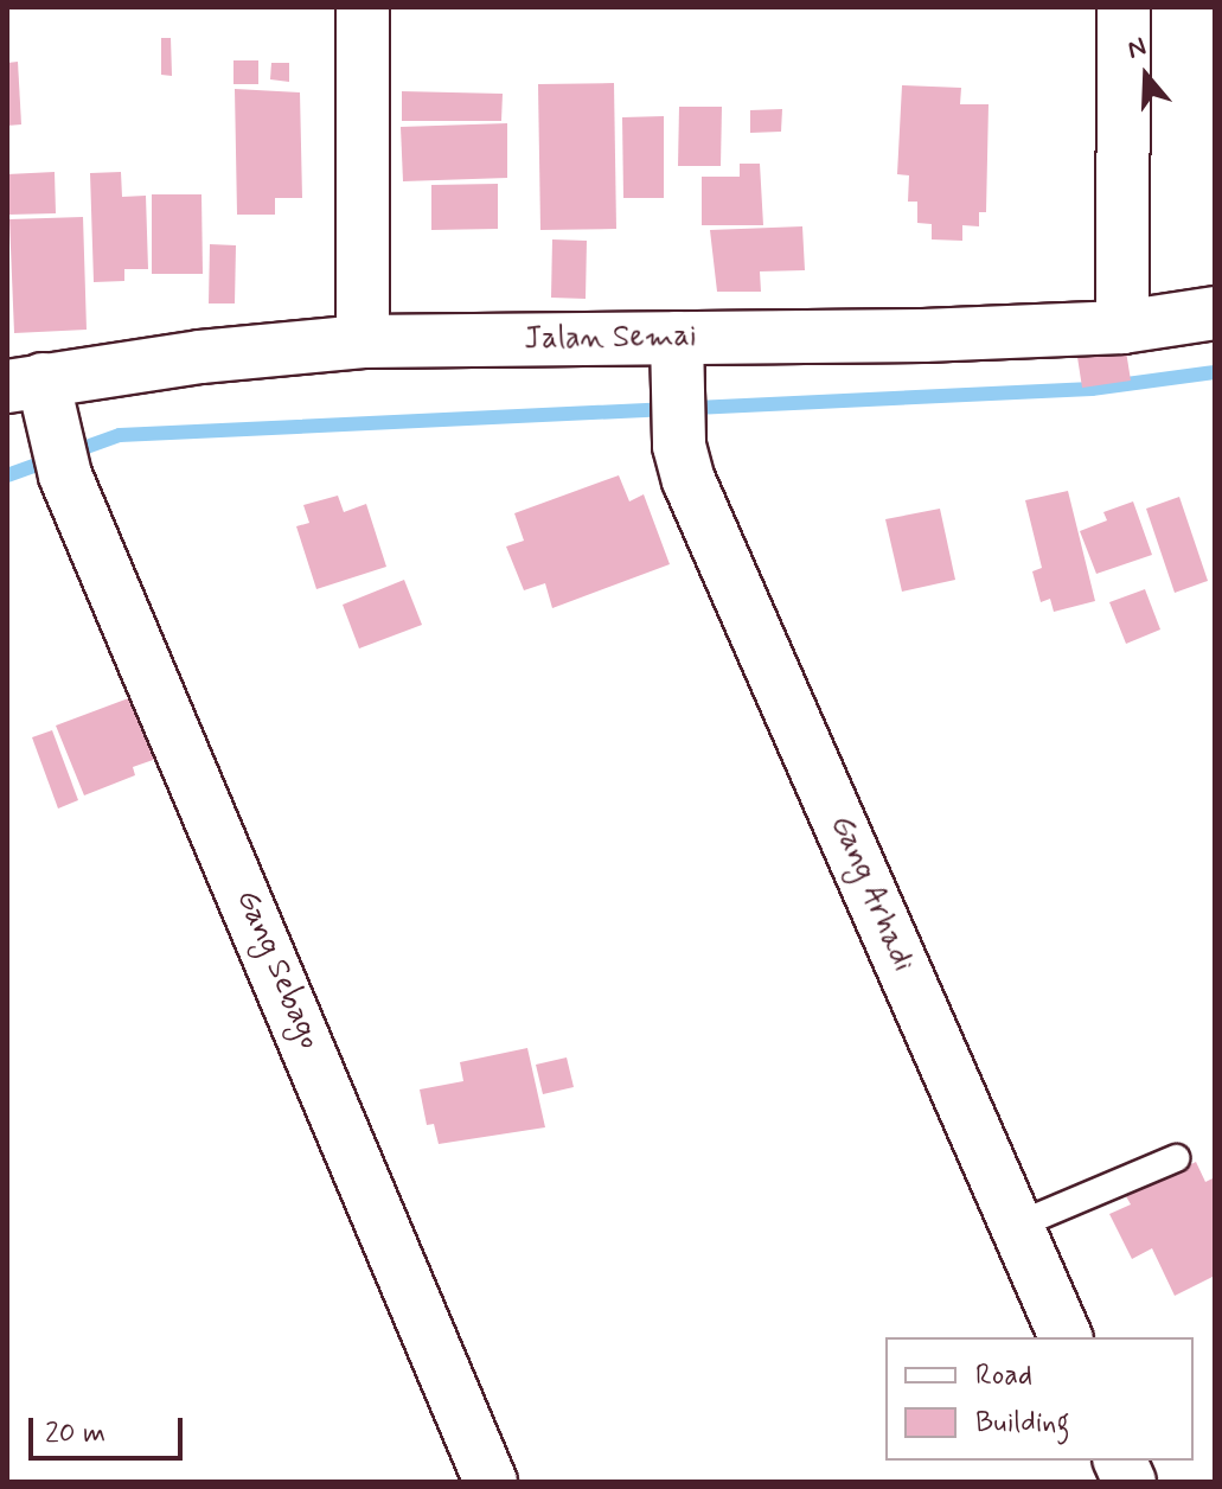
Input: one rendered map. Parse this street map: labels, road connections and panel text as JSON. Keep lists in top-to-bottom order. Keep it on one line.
{"streets":{"street":["Jalan Semai","Gang Arhadi","Gang Sebago"]},"crossings":[["Jalan Semai","Gang Arhadi"],["Jalan Semai","Gang Sebago"]],"legend":["Road","Building"],"scale_bar":"20 m","north":"top"}
